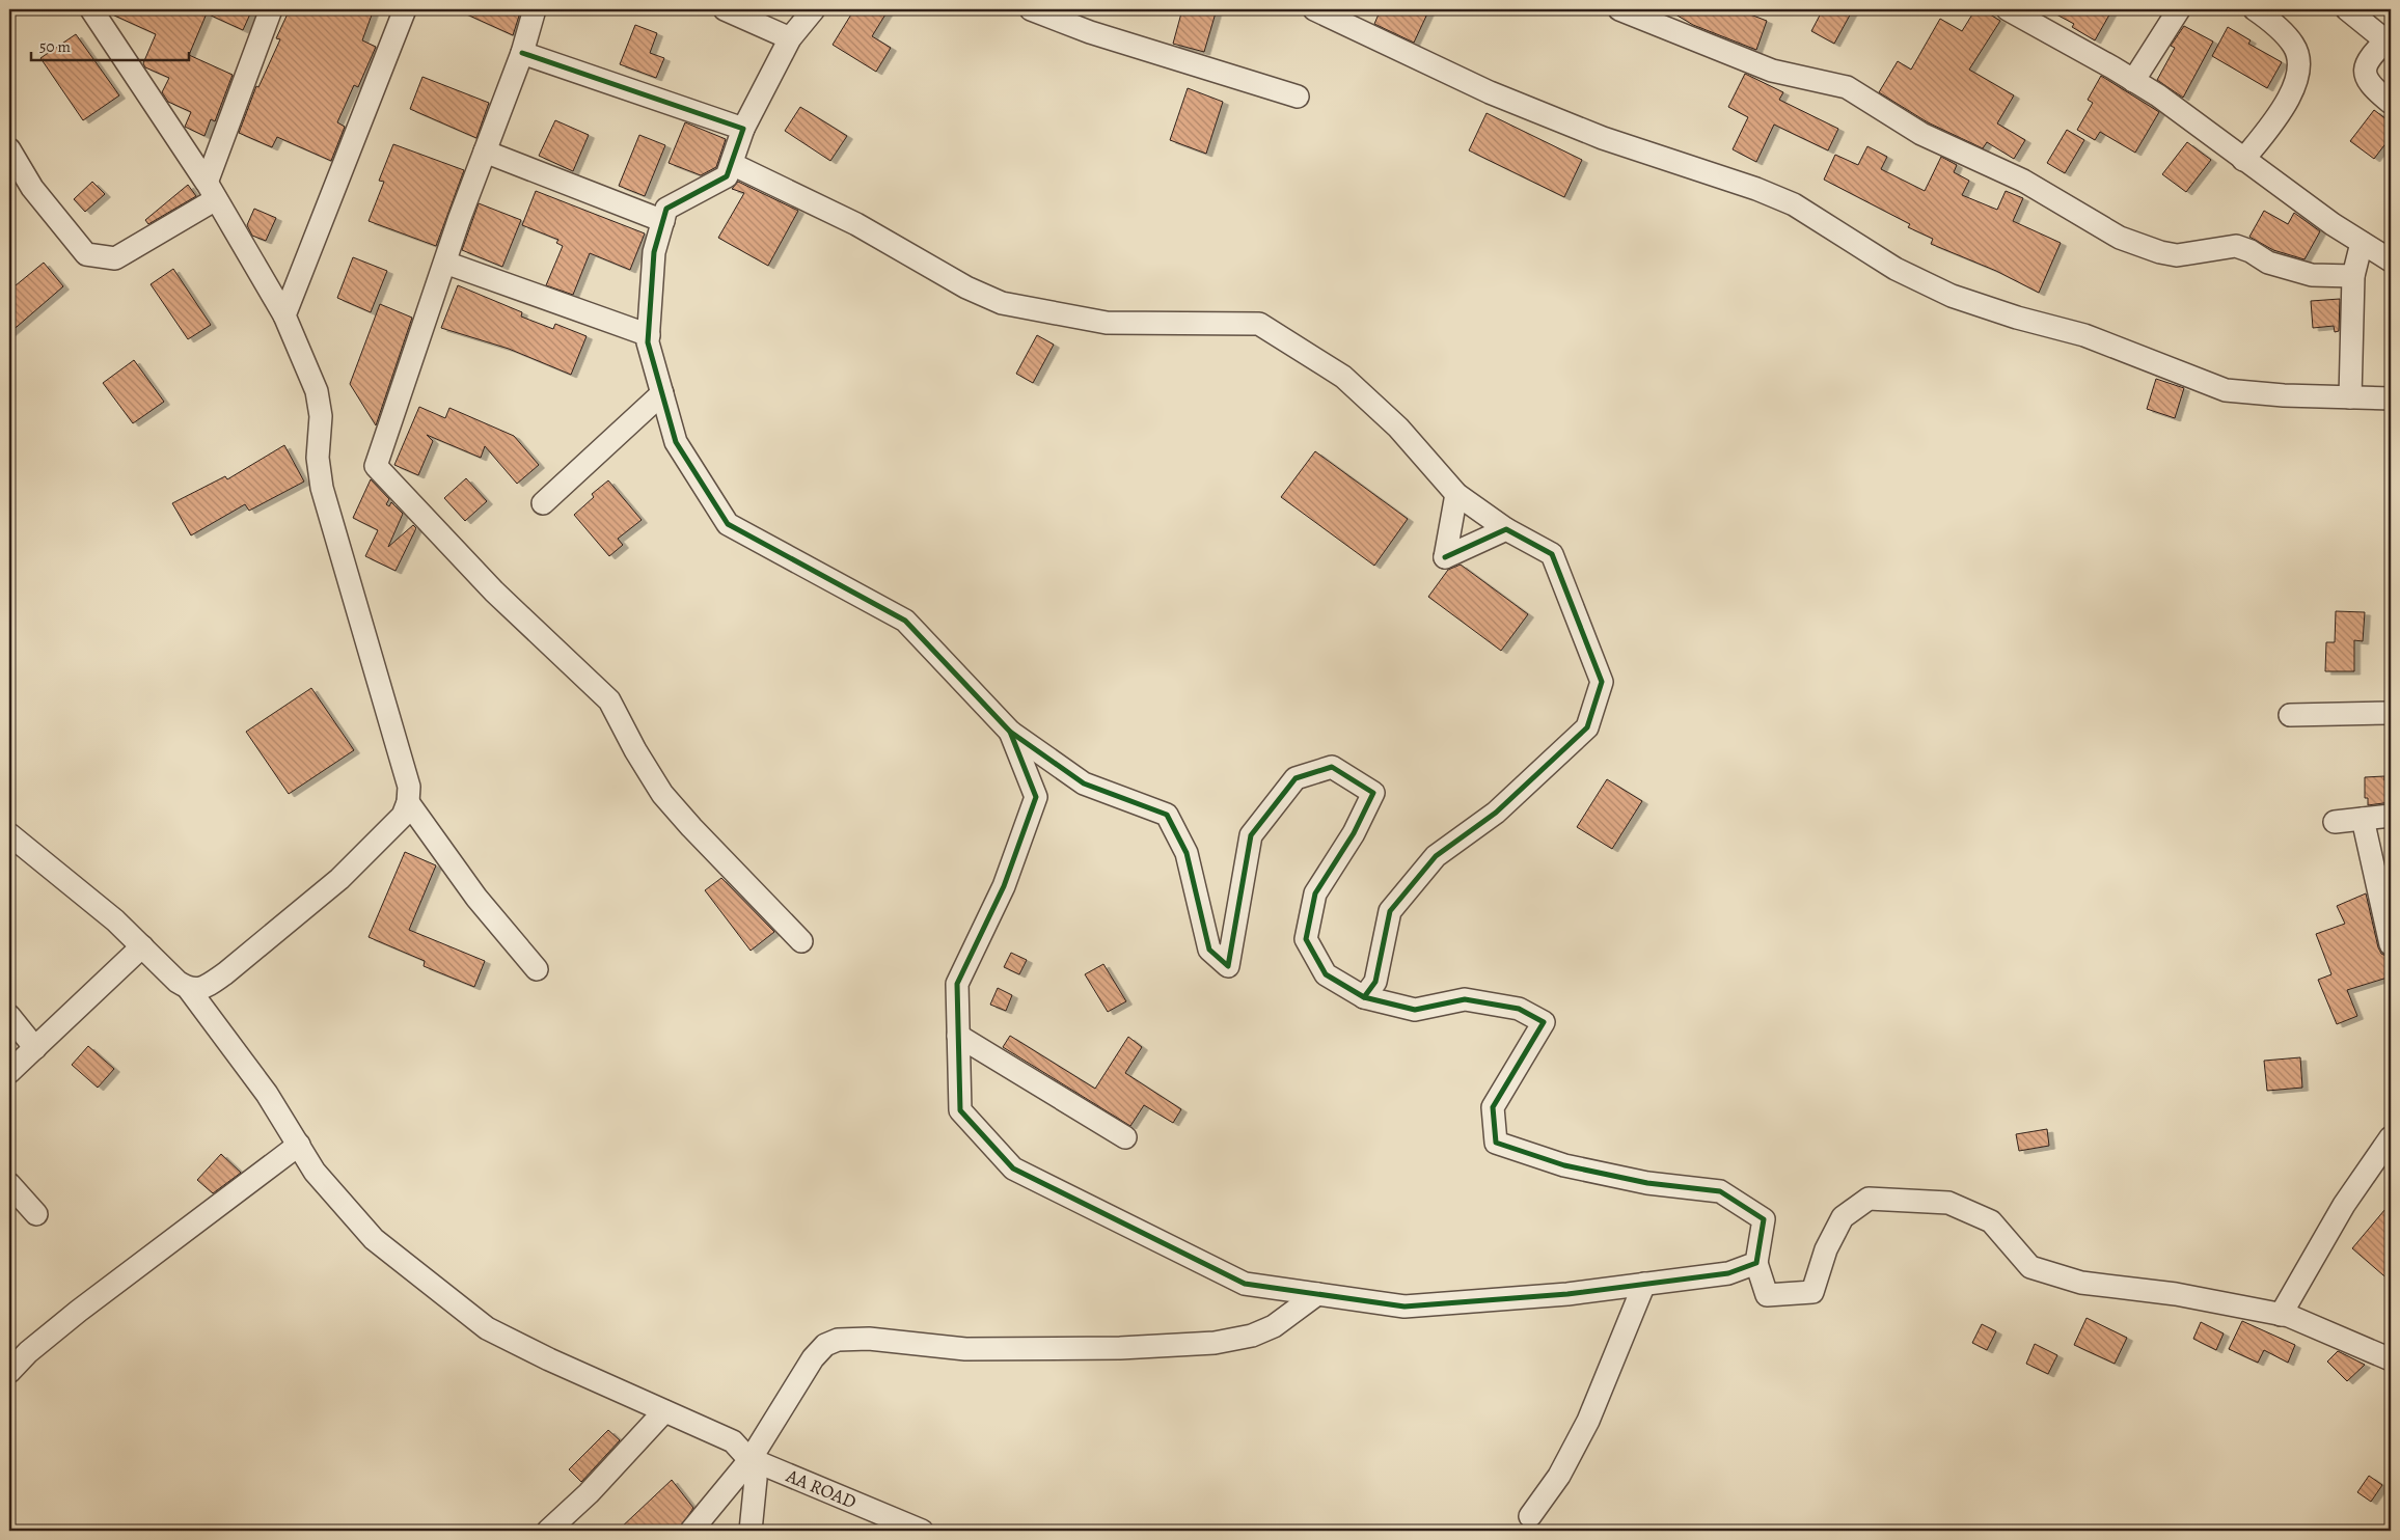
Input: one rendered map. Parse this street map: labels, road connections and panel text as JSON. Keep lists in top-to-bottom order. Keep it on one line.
{"streets":{"street":["AA ROAD"]},"scale_bar":"50 m"}
